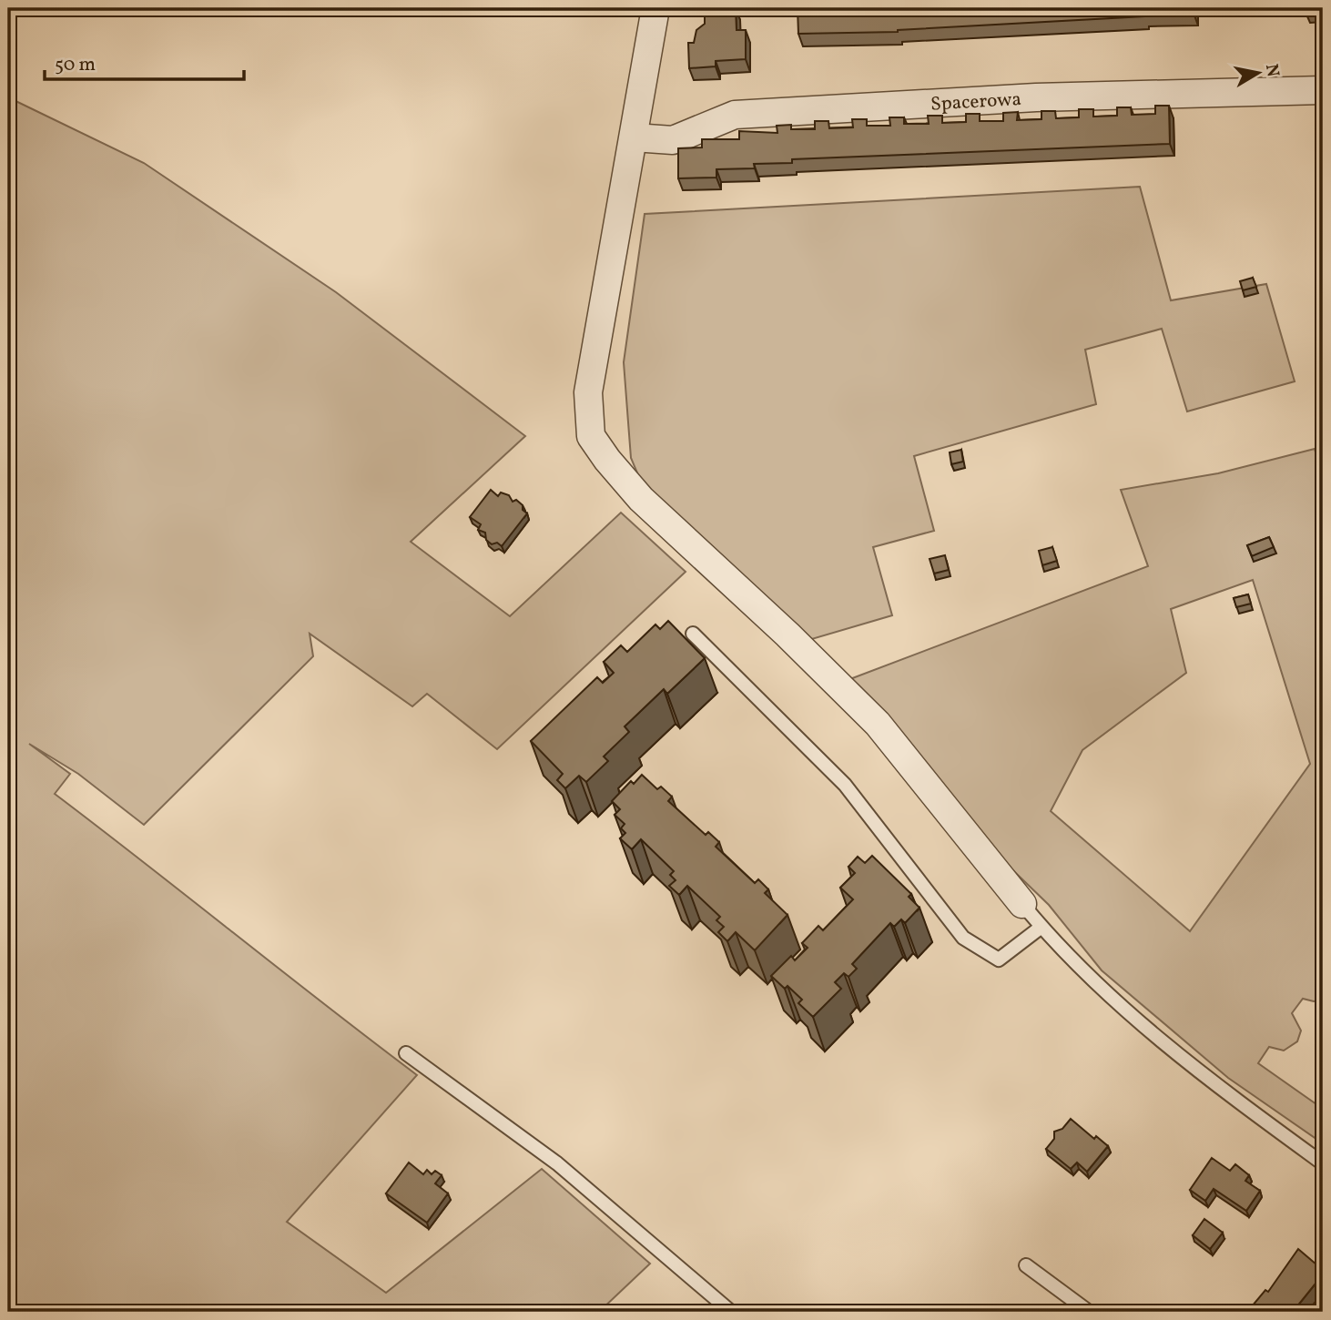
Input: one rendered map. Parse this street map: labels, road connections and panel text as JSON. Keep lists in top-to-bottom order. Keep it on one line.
{"streets":{"street":["Spacerowa"]},"scale_bar":"50 m","north":"right"}
